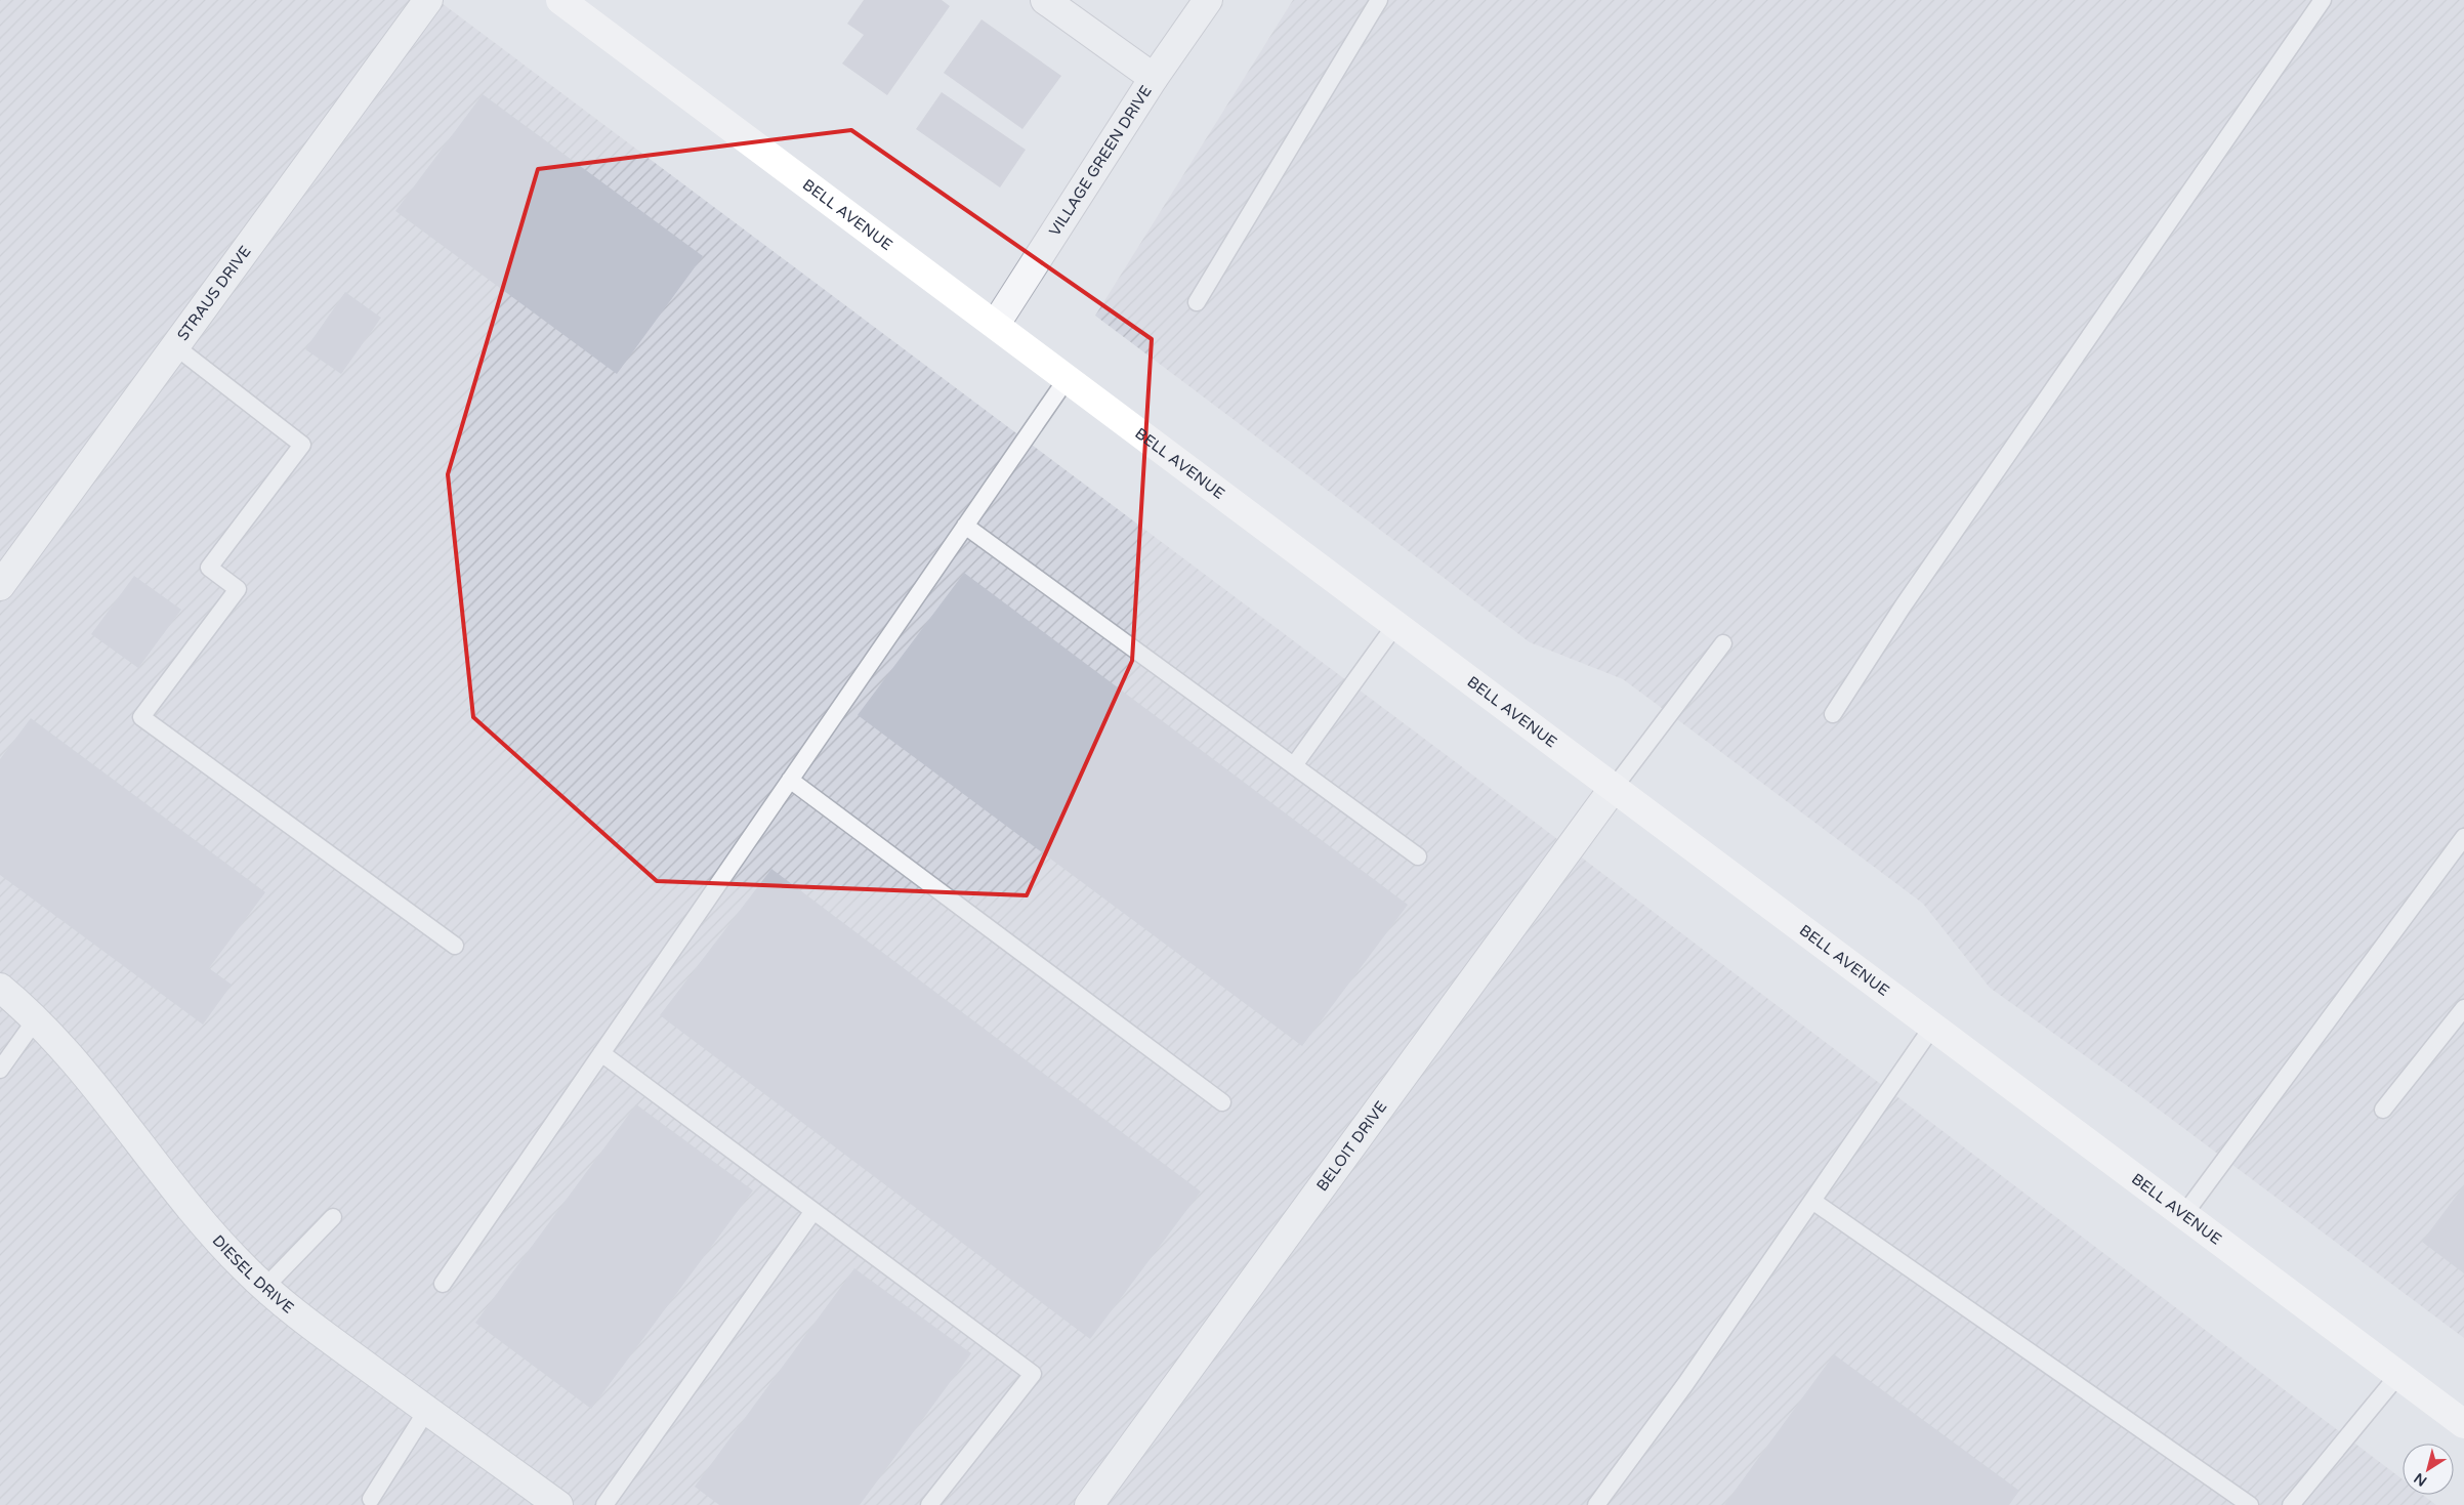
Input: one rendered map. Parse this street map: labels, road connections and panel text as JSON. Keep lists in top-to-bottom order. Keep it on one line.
{"streets":{"main road":["BELL AVENUE"],"street":["VILLAGE GREEN DRIVE","STRAUS DRIVE","BELOIT DRIVE","DIESEL DRIVE"]},"crossings":[["VILLAGE GREEN DRIVE","BELL AVENUE"],["BELL AVENUE","BELOIT DRIVE"]],"north":"bottom left"}
